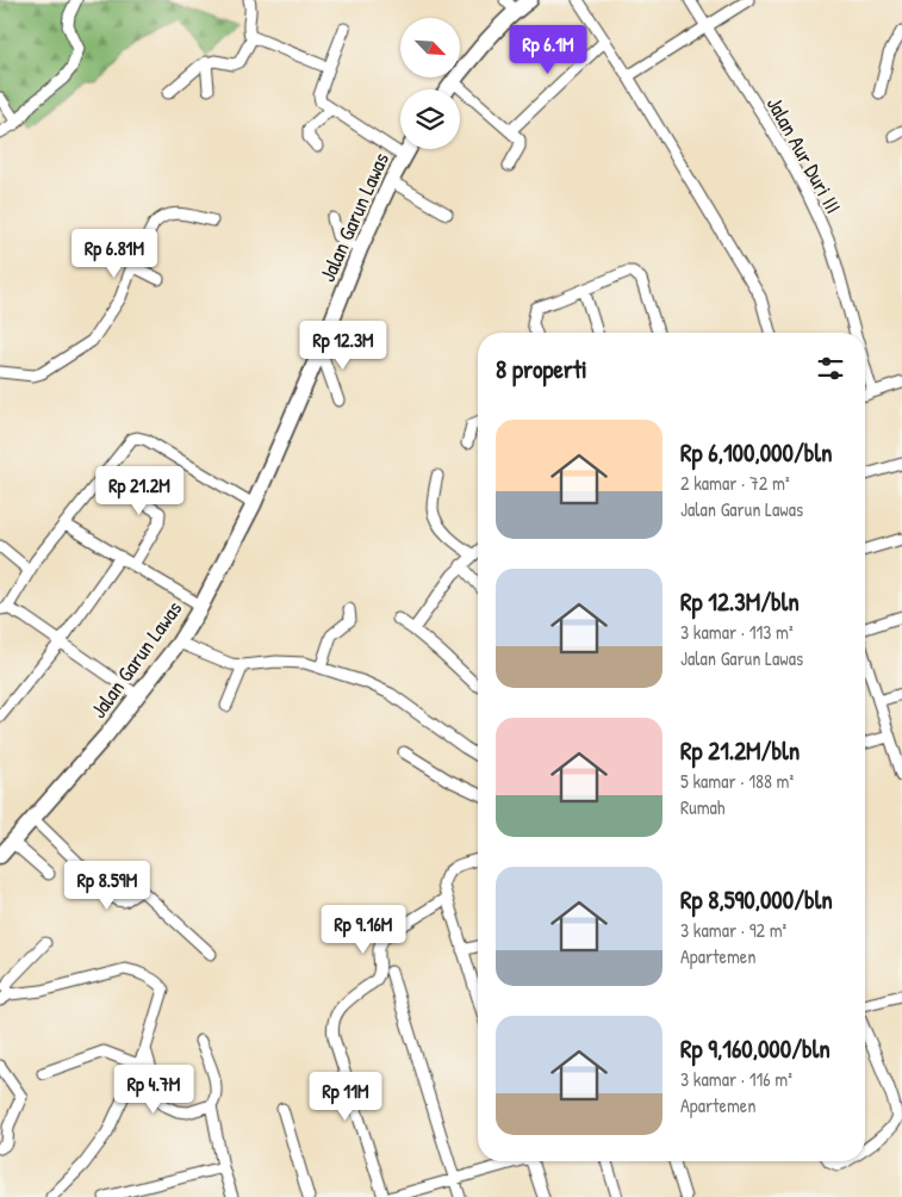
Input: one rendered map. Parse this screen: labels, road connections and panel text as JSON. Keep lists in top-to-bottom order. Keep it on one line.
{"streets":{"main road":["Jalan Garun Lawas"],"street":["Jalan Aur Duri III"]},"north":"bottom right","page":{"price":["Rp 6.1M","Rp 6.81M","Rp 12.3M","Rp 21.2M","Rp 8.59M","Rp 9.16M","Rp 4.7M","Rp 11M"],"heading":"8 properti","list":[{"name":"Rp 6,100,000/bln","note":"2 kamar · 72 m² · Jalan Garun Lawas"},{"name":"Rp 12.3M/bln","note":"3 kamar · 113 m² · Jalan Garun Lawas"},{"name":"Rp 21.2M/bln","note":"5 kamar · 188 m² · Rumah"},{"name":"Rp 8,590,000/bln","note":"3 kamar · 92 m² · Apartemen"},{"name":"Rp 9,160,000/bln","note":"3 kamar · 116 m² · Apartemen"}]}}
